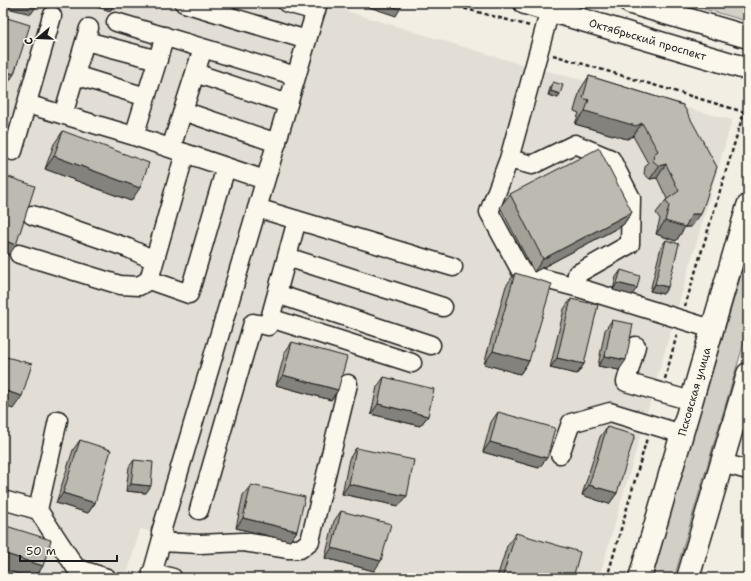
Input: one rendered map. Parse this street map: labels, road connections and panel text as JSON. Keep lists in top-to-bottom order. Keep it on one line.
{"streets":{"main road":["Октябрьский проспект","Псковская улица"]},"scale_bar":"50 m","north":"left"}
